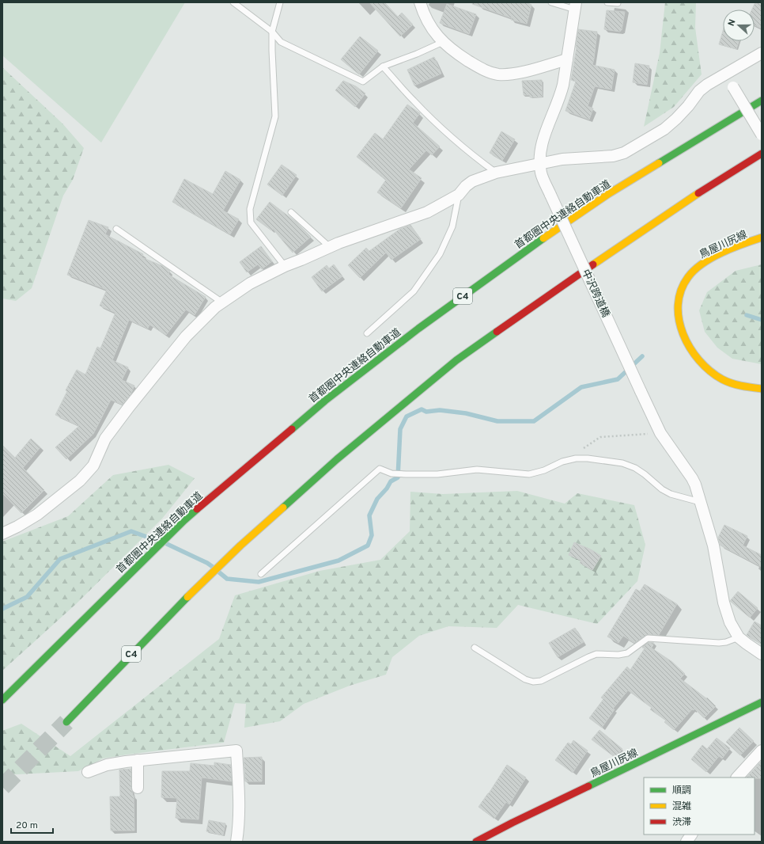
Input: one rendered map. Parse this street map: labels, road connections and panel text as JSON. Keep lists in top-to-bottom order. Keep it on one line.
{"streets":{"main road":["首都圏中央連絡自動車道","鳥屋川尻線","C4"],"street":["中沢跨道橋"]},"legend":["順調","混雑","渋滞"],"scale_bar":"20 m","north":"left"}
